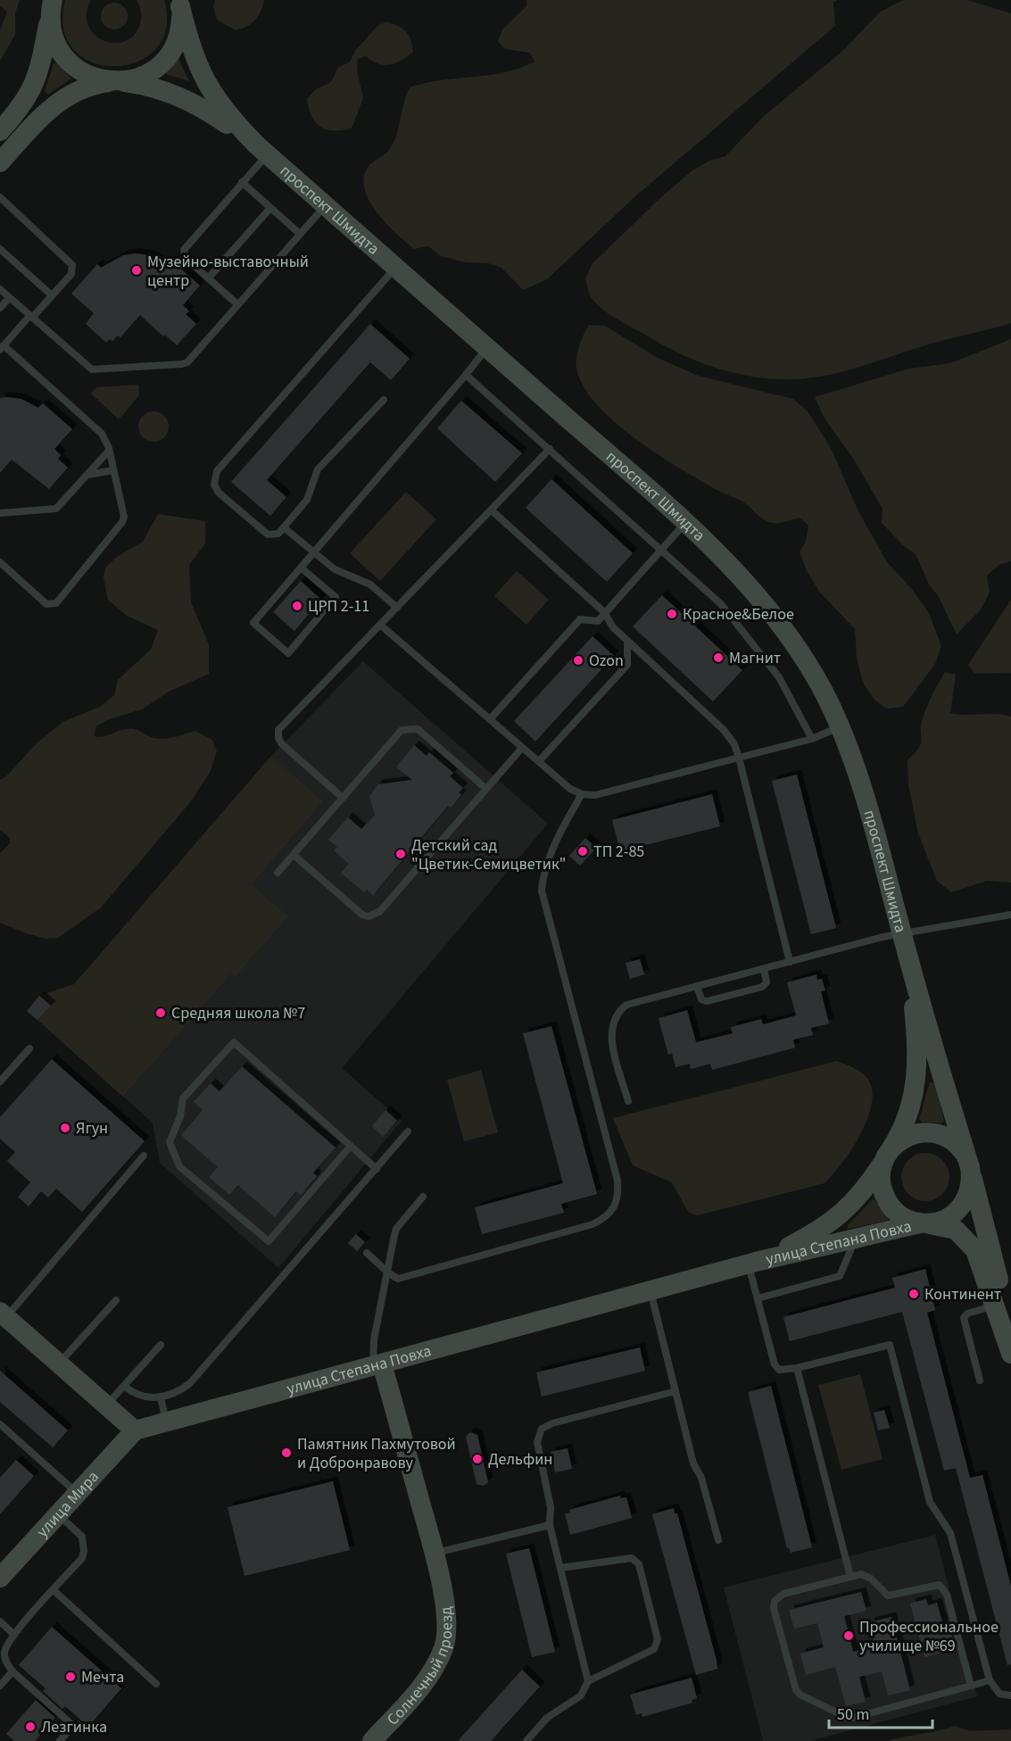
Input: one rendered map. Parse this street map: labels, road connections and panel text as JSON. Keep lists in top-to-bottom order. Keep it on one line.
{"streets":{"street":["проспект Шмидта","улица Степана Повха","улица Мира","Солнечный проезд"]},"crossings":[["проспект Шмидта","улица Степана Повха"],["улица Степана Повха","улица Мира"],["улица Степана Повха","Солнечный проезд"]],"places":["Музейно-выставочный центр","ЦРП 2-11","Красное&Белое","Магнит","Ozon","ТП 2-85","Детский сад \"Цветик-Семицветик\"","Средняя школа №7","Ягун","Континент","Памятник Пахмутовой и Добронравову","Дельфин","Профессиональное училище №69","Мечта","Лезгинка"],"scale_bar":"50 m"}
